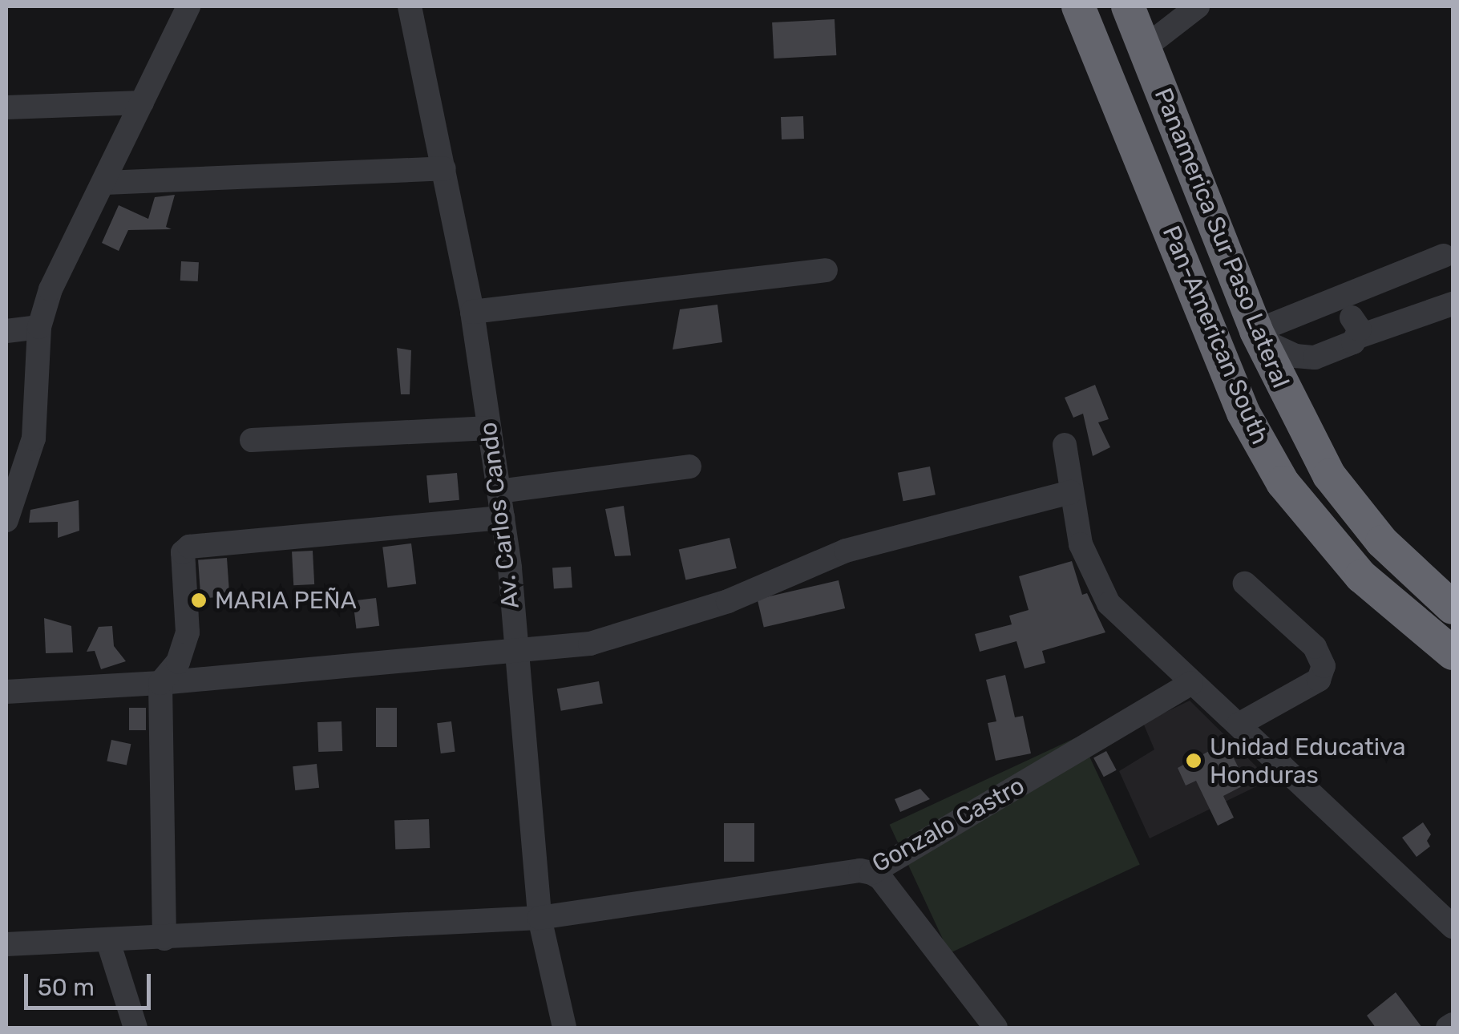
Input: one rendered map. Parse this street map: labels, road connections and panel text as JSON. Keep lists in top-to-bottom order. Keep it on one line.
{"streets":{"highway":["Panamerica Sur Paso Lateral","Pan-American South"],"street":["Av. Carlos Cando","Gonzalo Castro"]},"crossings":[["Av. Carlos Cando","Gonzalo Castro"]],"places":["MARIA PEÑA","Unidad Educativa Honduras"],"scale_bar":"50 m"}
